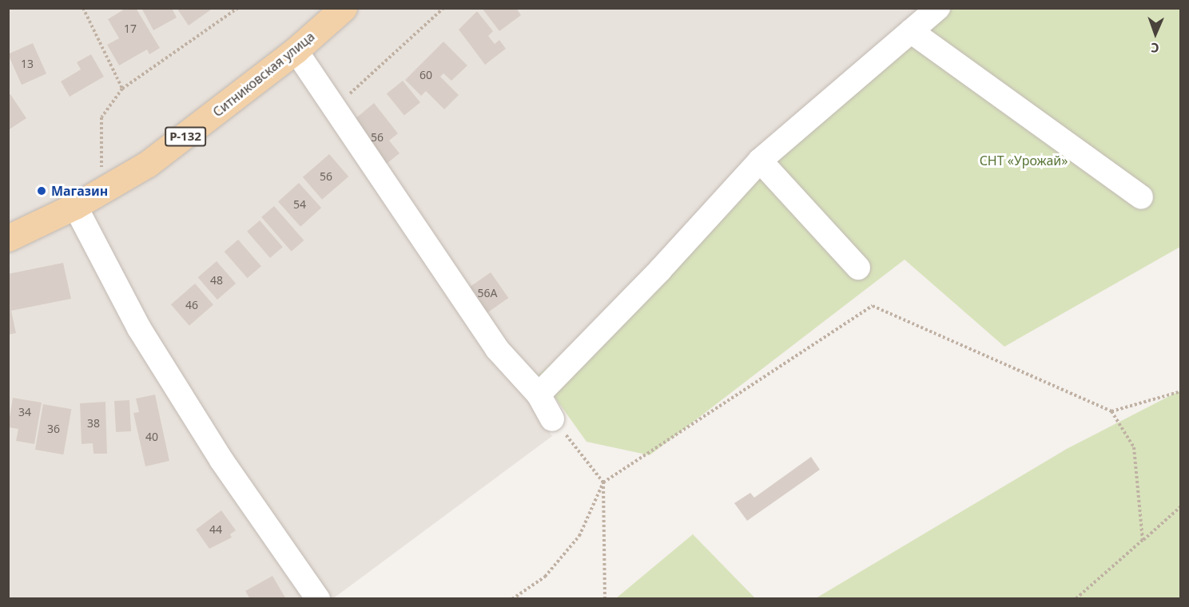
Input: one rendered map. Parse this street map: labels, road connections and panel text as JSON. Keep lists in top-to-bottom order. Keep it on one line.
{"streets":{"main road":["Ситниковская улица","Р-132"]},"parks":["СНТ «Урожай»"],"places":["Магазин"],"house_numbers":["17","13","60","56","56","54","48","56А","46","34","38","36","40","44"],"north":"bottom"}
